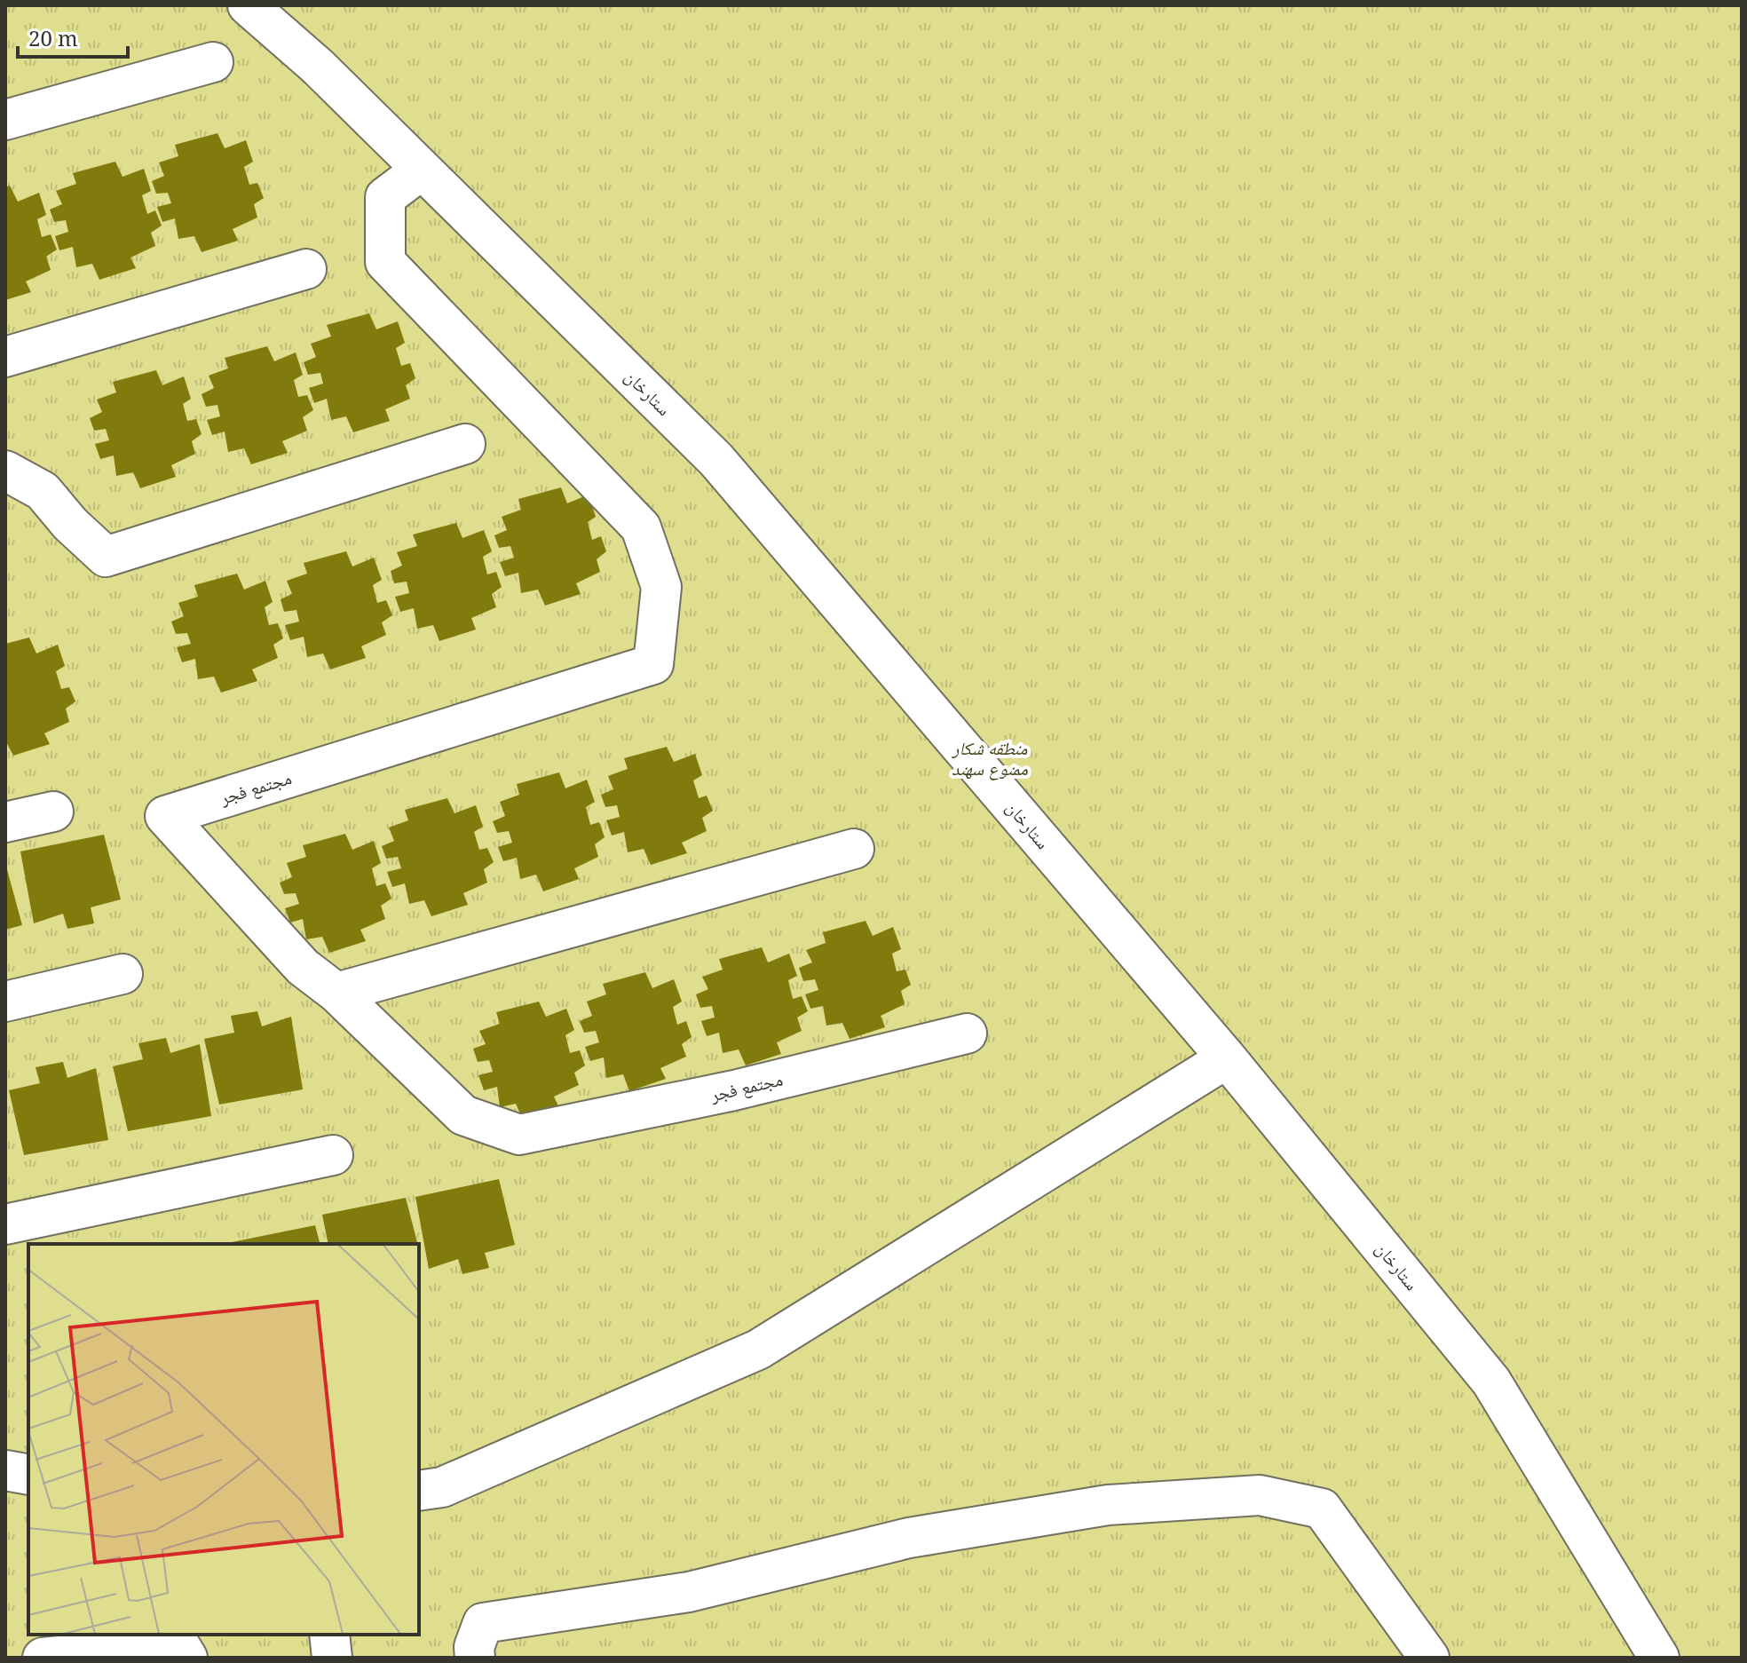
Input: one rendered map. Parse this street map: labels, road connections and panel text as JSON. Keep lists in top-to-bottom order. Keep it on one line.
{"streets":{"street":["ستارخان","مجتمع فجر"]},"crossings":[["ستارخان","مجتمع فجر"]],"parks":["منطقه شکار ممنوع سهند"],"scale_bar":"20 m"}
